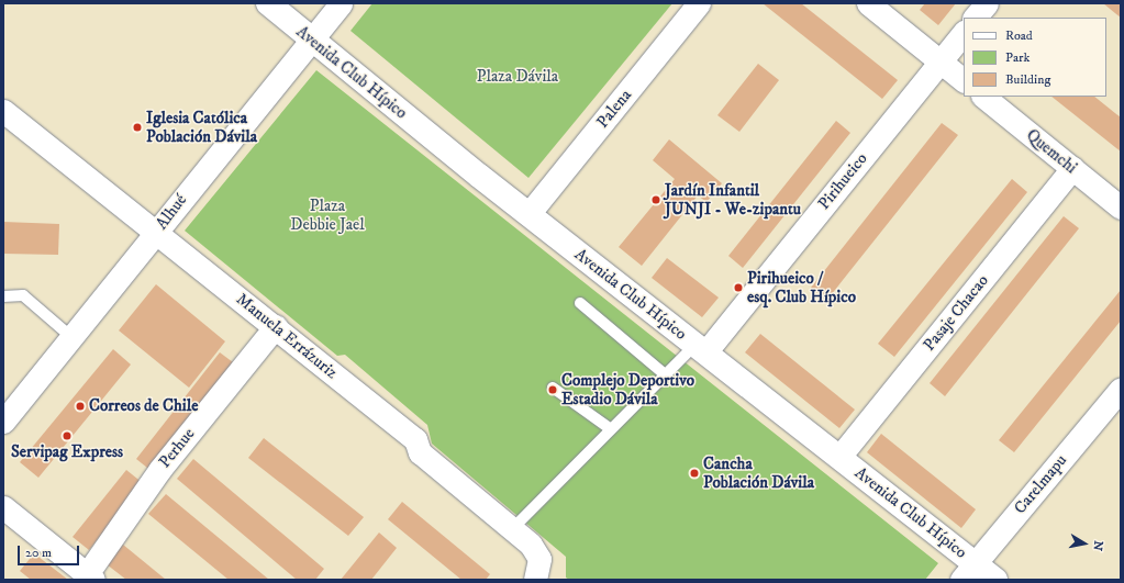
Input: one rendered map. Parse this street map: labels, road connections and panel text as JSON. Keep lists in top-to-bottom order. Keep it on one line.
{"streets":{"street":["Avenida Club Hípico","Palena","Quemchi","Pirihueico","Alhué","Pasaje Chacao","Manuela Errázuriz","Perhue","Carelmapu"]},"crossings":[["Avenida Club Hípico","Palena"],["Avenida Club Hípico","Pirihueico"],["Avenida Club Hípico","Alhué"],["Avenida Club Hípico","Pasaje Chacao"],["Avenida Club Hípico","Carelmapu"],["Quemchi","Pasaje Chacao"],["Alhué","Manuela Errázuriz"],["Manuela Errázuriz","Perhue"]],"parks":["Plaza Dávila","Plaza Debbie Jael"],"places":["Iglesia Católica Población Dávila","Jardín Infantil JUNJI - We-zipantu","Pirihueico / esq. Club Hípico","Complejo Deportivo Estadio Dávila","Correos de Chile","Servipag Express","Cancha Población Dávila"],"legend":["Road","Park","Building"],"scale_bar":"20 m","north":"right"}
